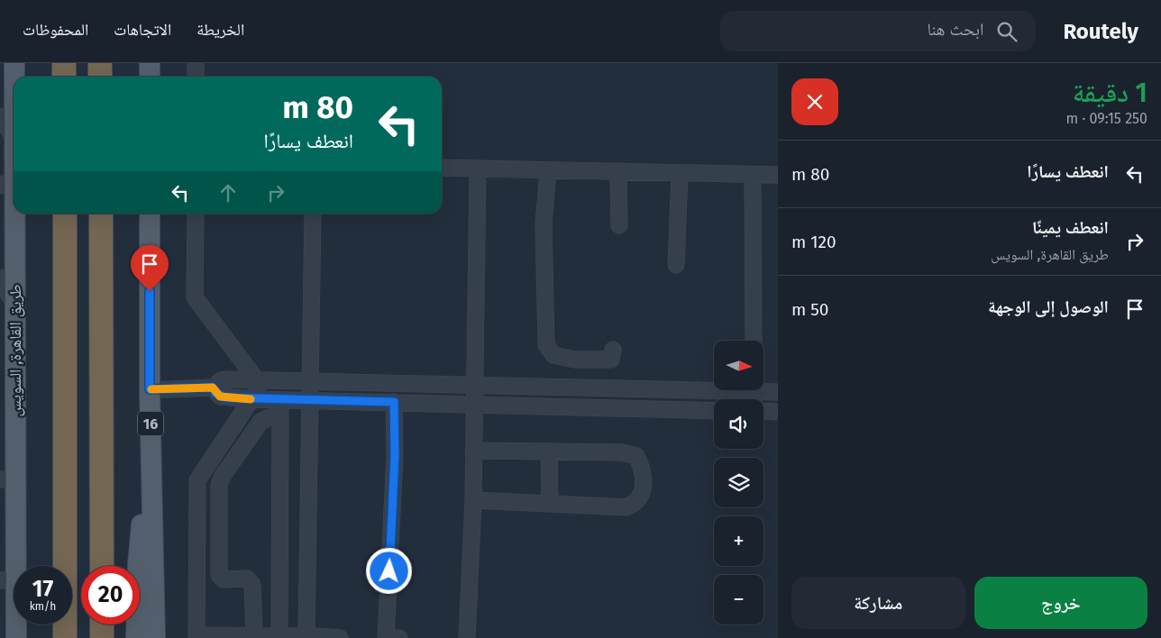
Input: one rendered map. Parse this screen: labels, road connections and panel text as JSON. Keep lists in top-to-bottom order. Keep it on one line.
{"streets":{"main road":["طريق القاهرة, السويس","16"]},"north":"right","page":{"header":"Routely","search":"ابحث هنا","nav":["الخريطة","الاتجاهات","المحفوظات"],"heading":["1 دقيقة","250 m · 09:15"],"turn":["80 m","انعطف يسارًا"],"list":[{"name":"انعطف يسارًا","value":"80 m"},{"name":"انعطف يمينًا","note":"طريق القاهرة, السويس","value":"120 m"},{"name":"الوصول إلى الوجهة","value":"50 m"}],"map_buttons":["+","−"],"speed":"17 km/h","limit":"20","buttons":["خروج","مشاركة"]}}
